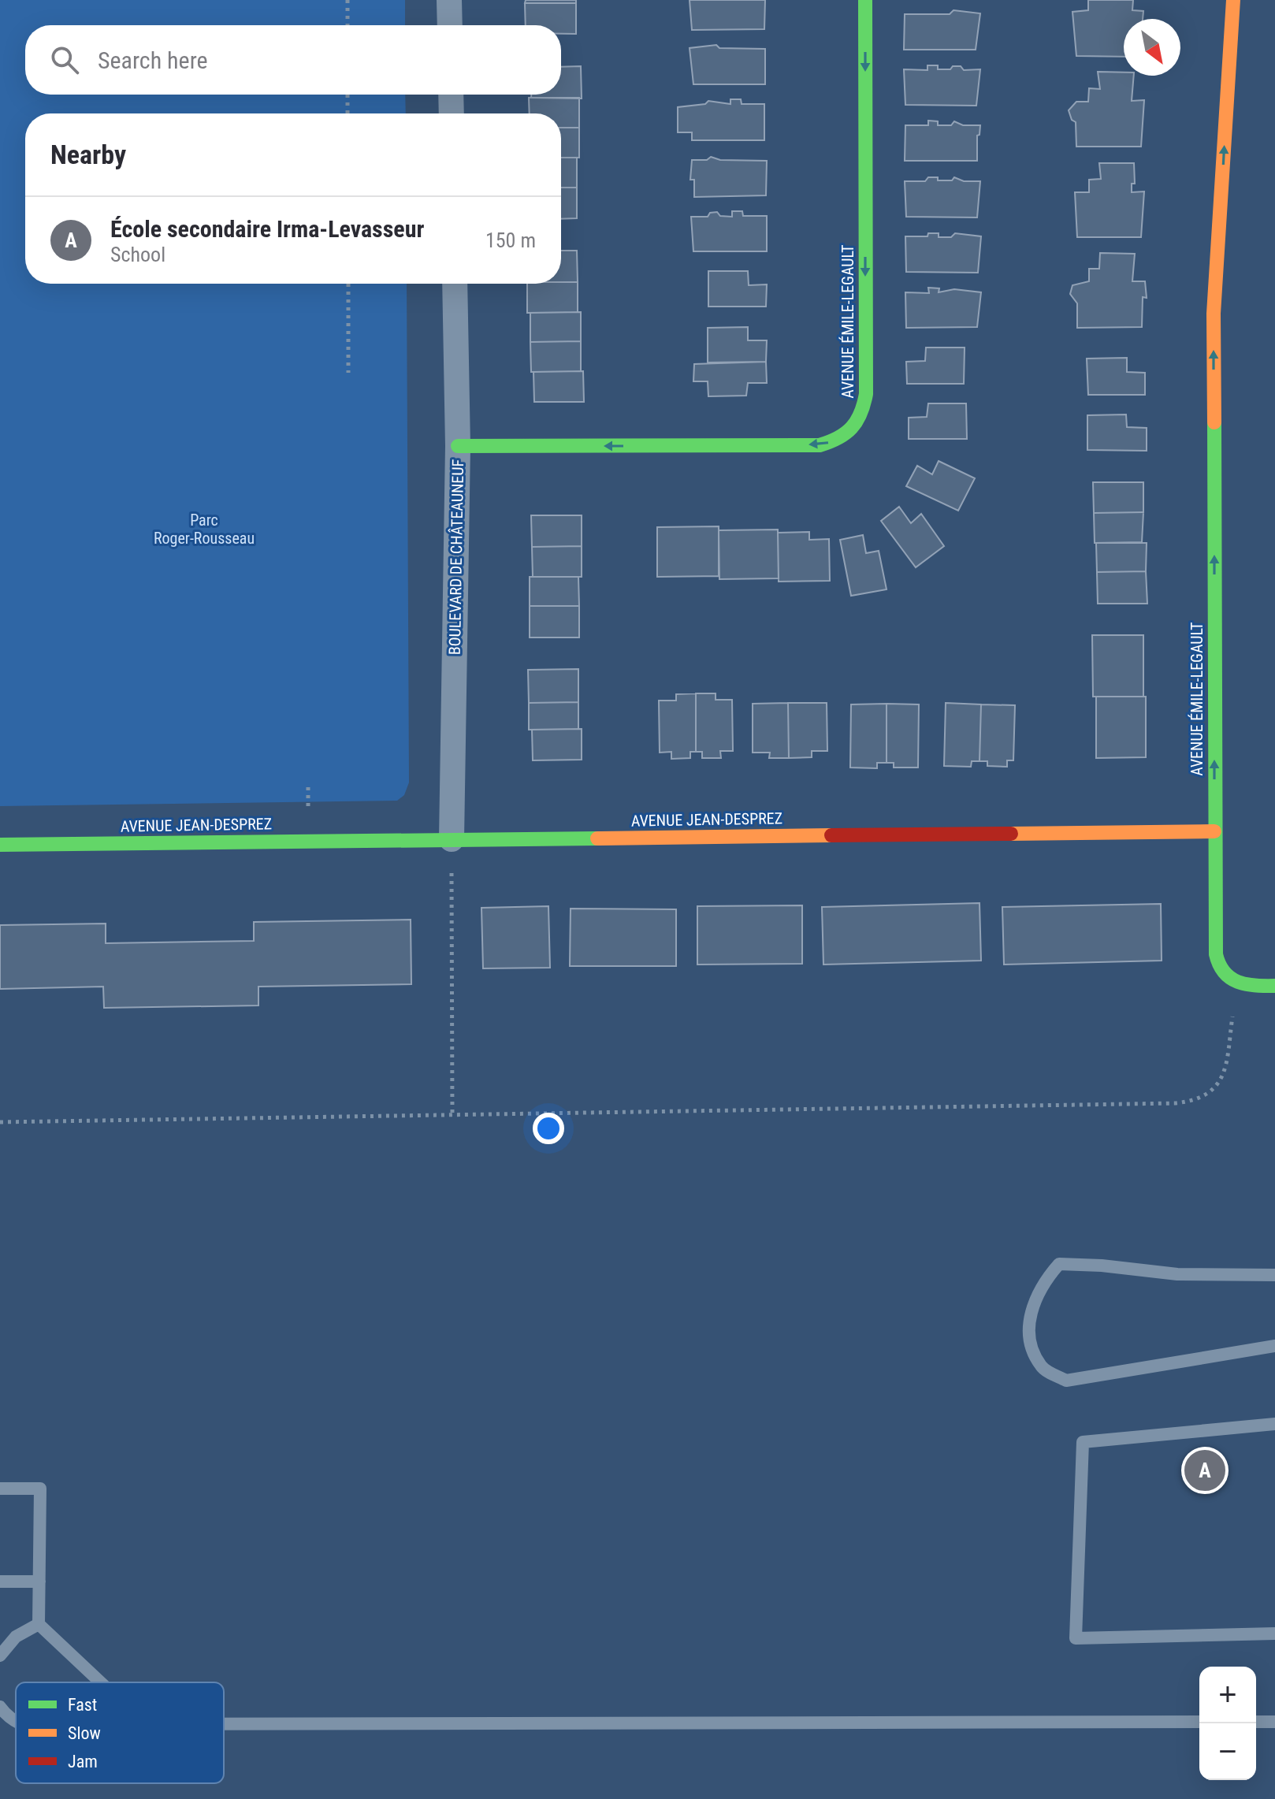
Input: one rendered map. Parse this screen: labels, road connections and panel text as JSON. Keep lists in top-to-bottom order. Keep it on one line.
{"streets":{"street":["AVENUE ÉMILE-LEGAULT","BOULEVARD DE CHÂTEAUNEUF","AVENUE JEAN-DESPREZ"]},"crossings":[["AVENUE ÉMILE-LEGAULT","BOULEVARD DE CHÂTEAUNEUF"],["AVENUE ÉMILE-LEGAULT","AVENUE JEAN-DESPREZ"],["BOULEVARD DE CHÂTEAUNEUF","AVENUE JEAN-DESPREZ"]],"parks":["Parc Roger-Rousseau"],"legend":["Fast","Slow","Jam"],"north":"bottom right","page":{"search":"Search here","heading":"Nearby","list":[{"mark":"A","name":"École secondaire Irma-Levasseur","note":"School","value":"150 m"}],"pins":"A","map_buttons":["+","−"]}}
